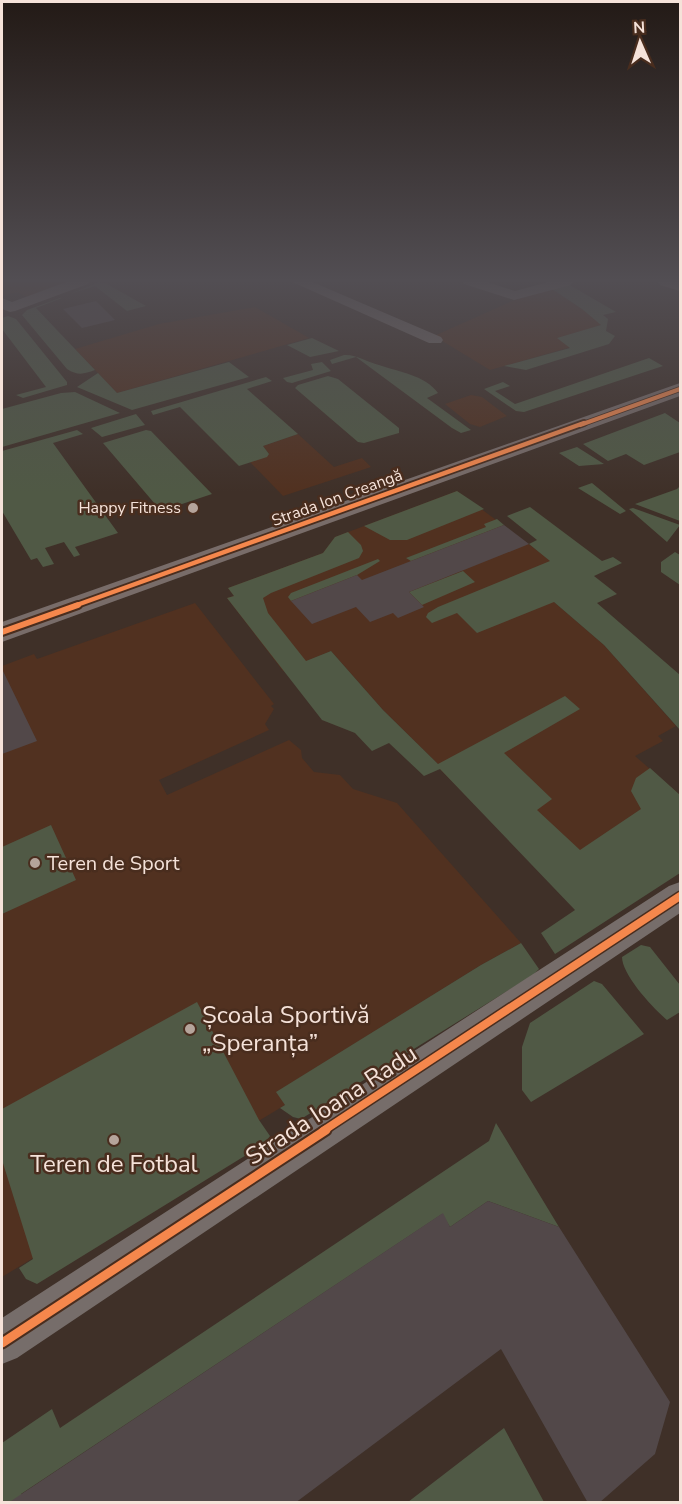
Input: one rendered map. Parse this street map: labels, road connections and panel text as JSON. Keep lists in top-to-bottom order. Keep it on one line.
{"streets":{"main road":["Strada Ion Creangă"],"street":["Strada Ioana Radu"]},"places":["Happy Fitness","Teren de Sport","Școala Sportivă „Speranța”","Teren de Fotbal"],"north":"top"}
